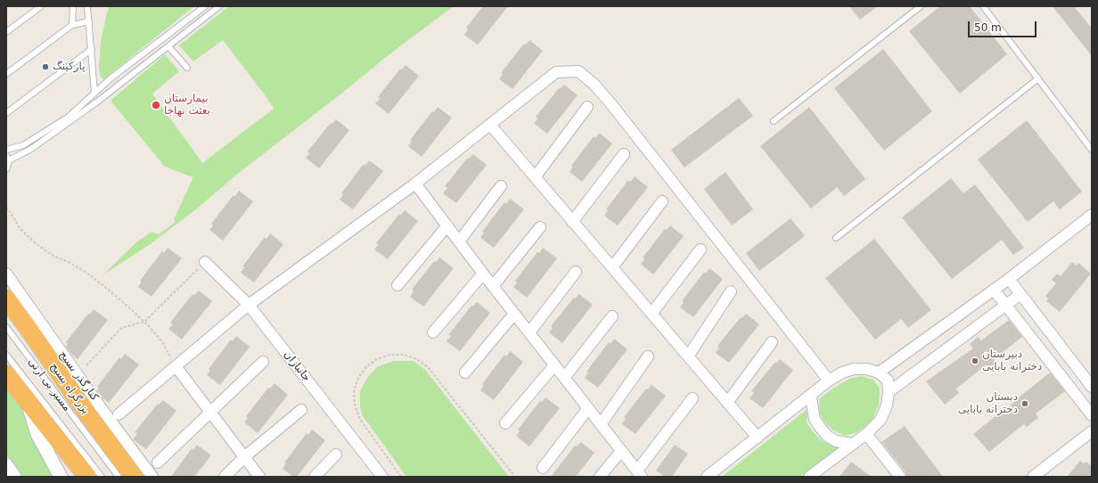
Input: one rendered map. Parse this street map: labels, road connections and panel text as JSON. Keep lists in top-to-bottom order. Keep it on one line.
{"streets":{"highway":["بزرگراه بسیج"],"street":["جانبازان","کنارگذر بسیج"],"lane":["مسیر بی ارتی"]},"places":["پارکینگ","بیمارستان بعثت نهاجا","دبیرستان دخترانه بابایی","دبستان دخترانه بابایی"],"scale_bar":"50 m"}
